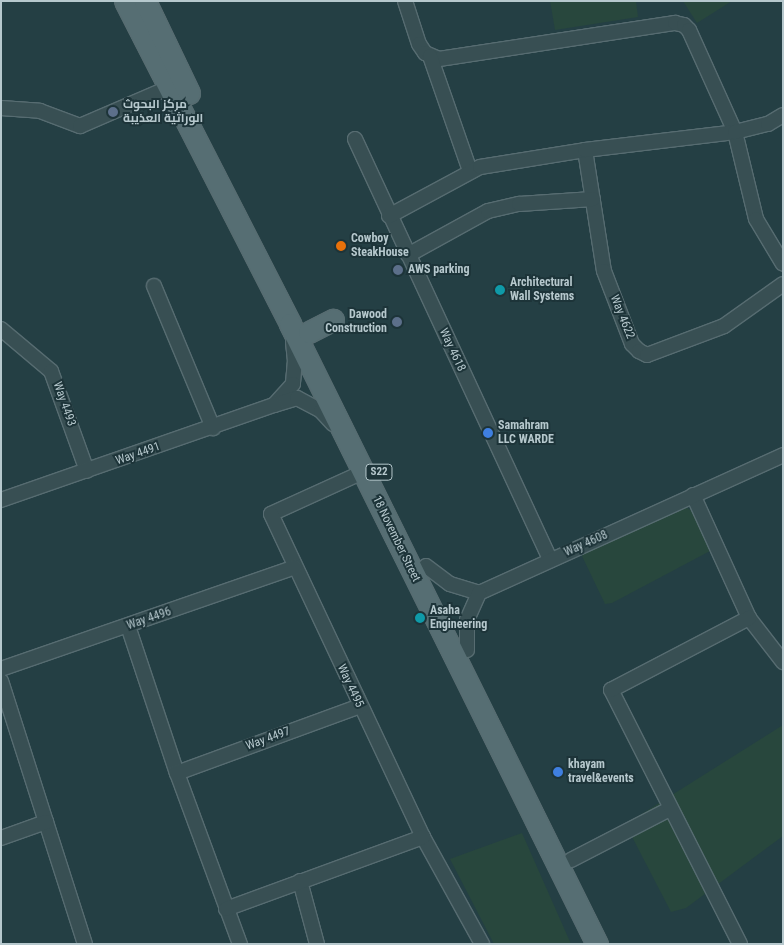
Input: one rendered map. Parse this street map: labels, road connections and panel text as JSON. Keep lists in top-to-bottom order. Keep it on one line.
{"streets":{"main road":["S22","18 November Street"],"street":["Way 4622","Way 4618","Way 4493","Way 4491","Way 4608","Way 4496","Way 4495","Way 4497"]},"crossings":[["Way 4618","Way 4608"],["Way 4493","Way 4491"],["Way 4491","18 November Street"],["18 November Street","Way 4495"],["Way 4496","Way 4495"],["Way 4495","Way 4497"]],"places":["مركز البحوث الوراثية العذيبة","Cowboy SteakHouse","AWS parking","Architectural Wall Systems","Dawood Construction","Samahram LLC WARDE","Asaha Engineering","khayam travel&events"]}
